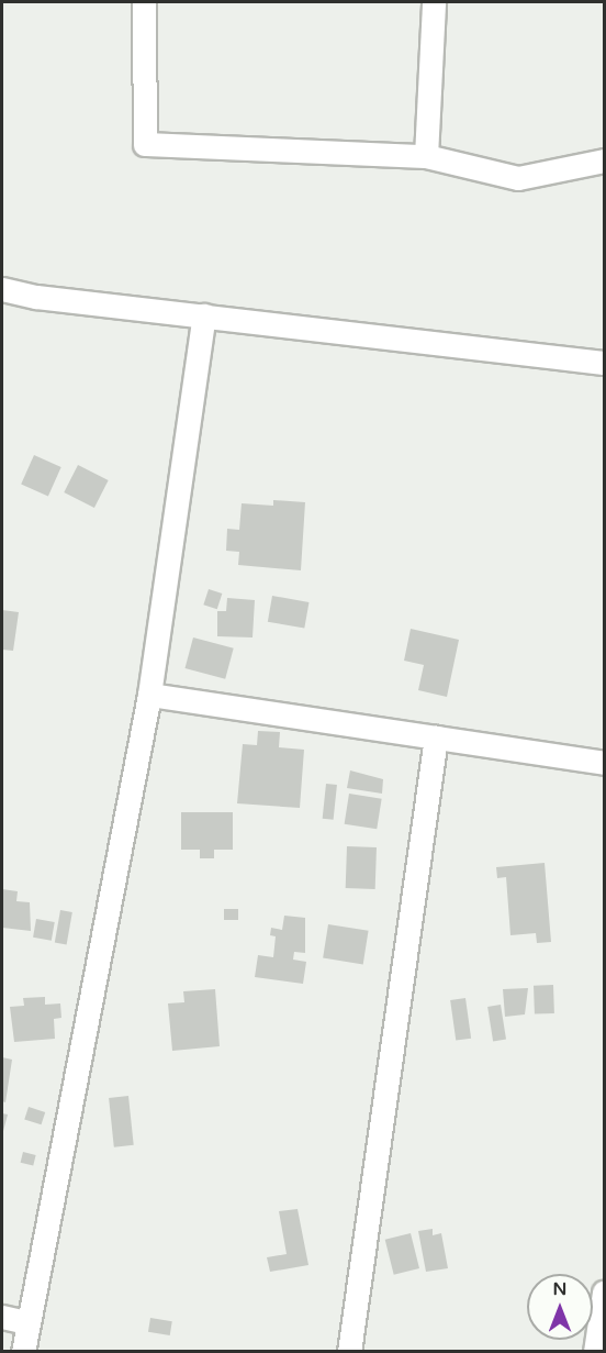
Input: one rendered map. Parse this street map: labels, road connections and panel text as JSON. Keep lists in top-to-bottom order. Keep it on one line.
{"north":"top"}
